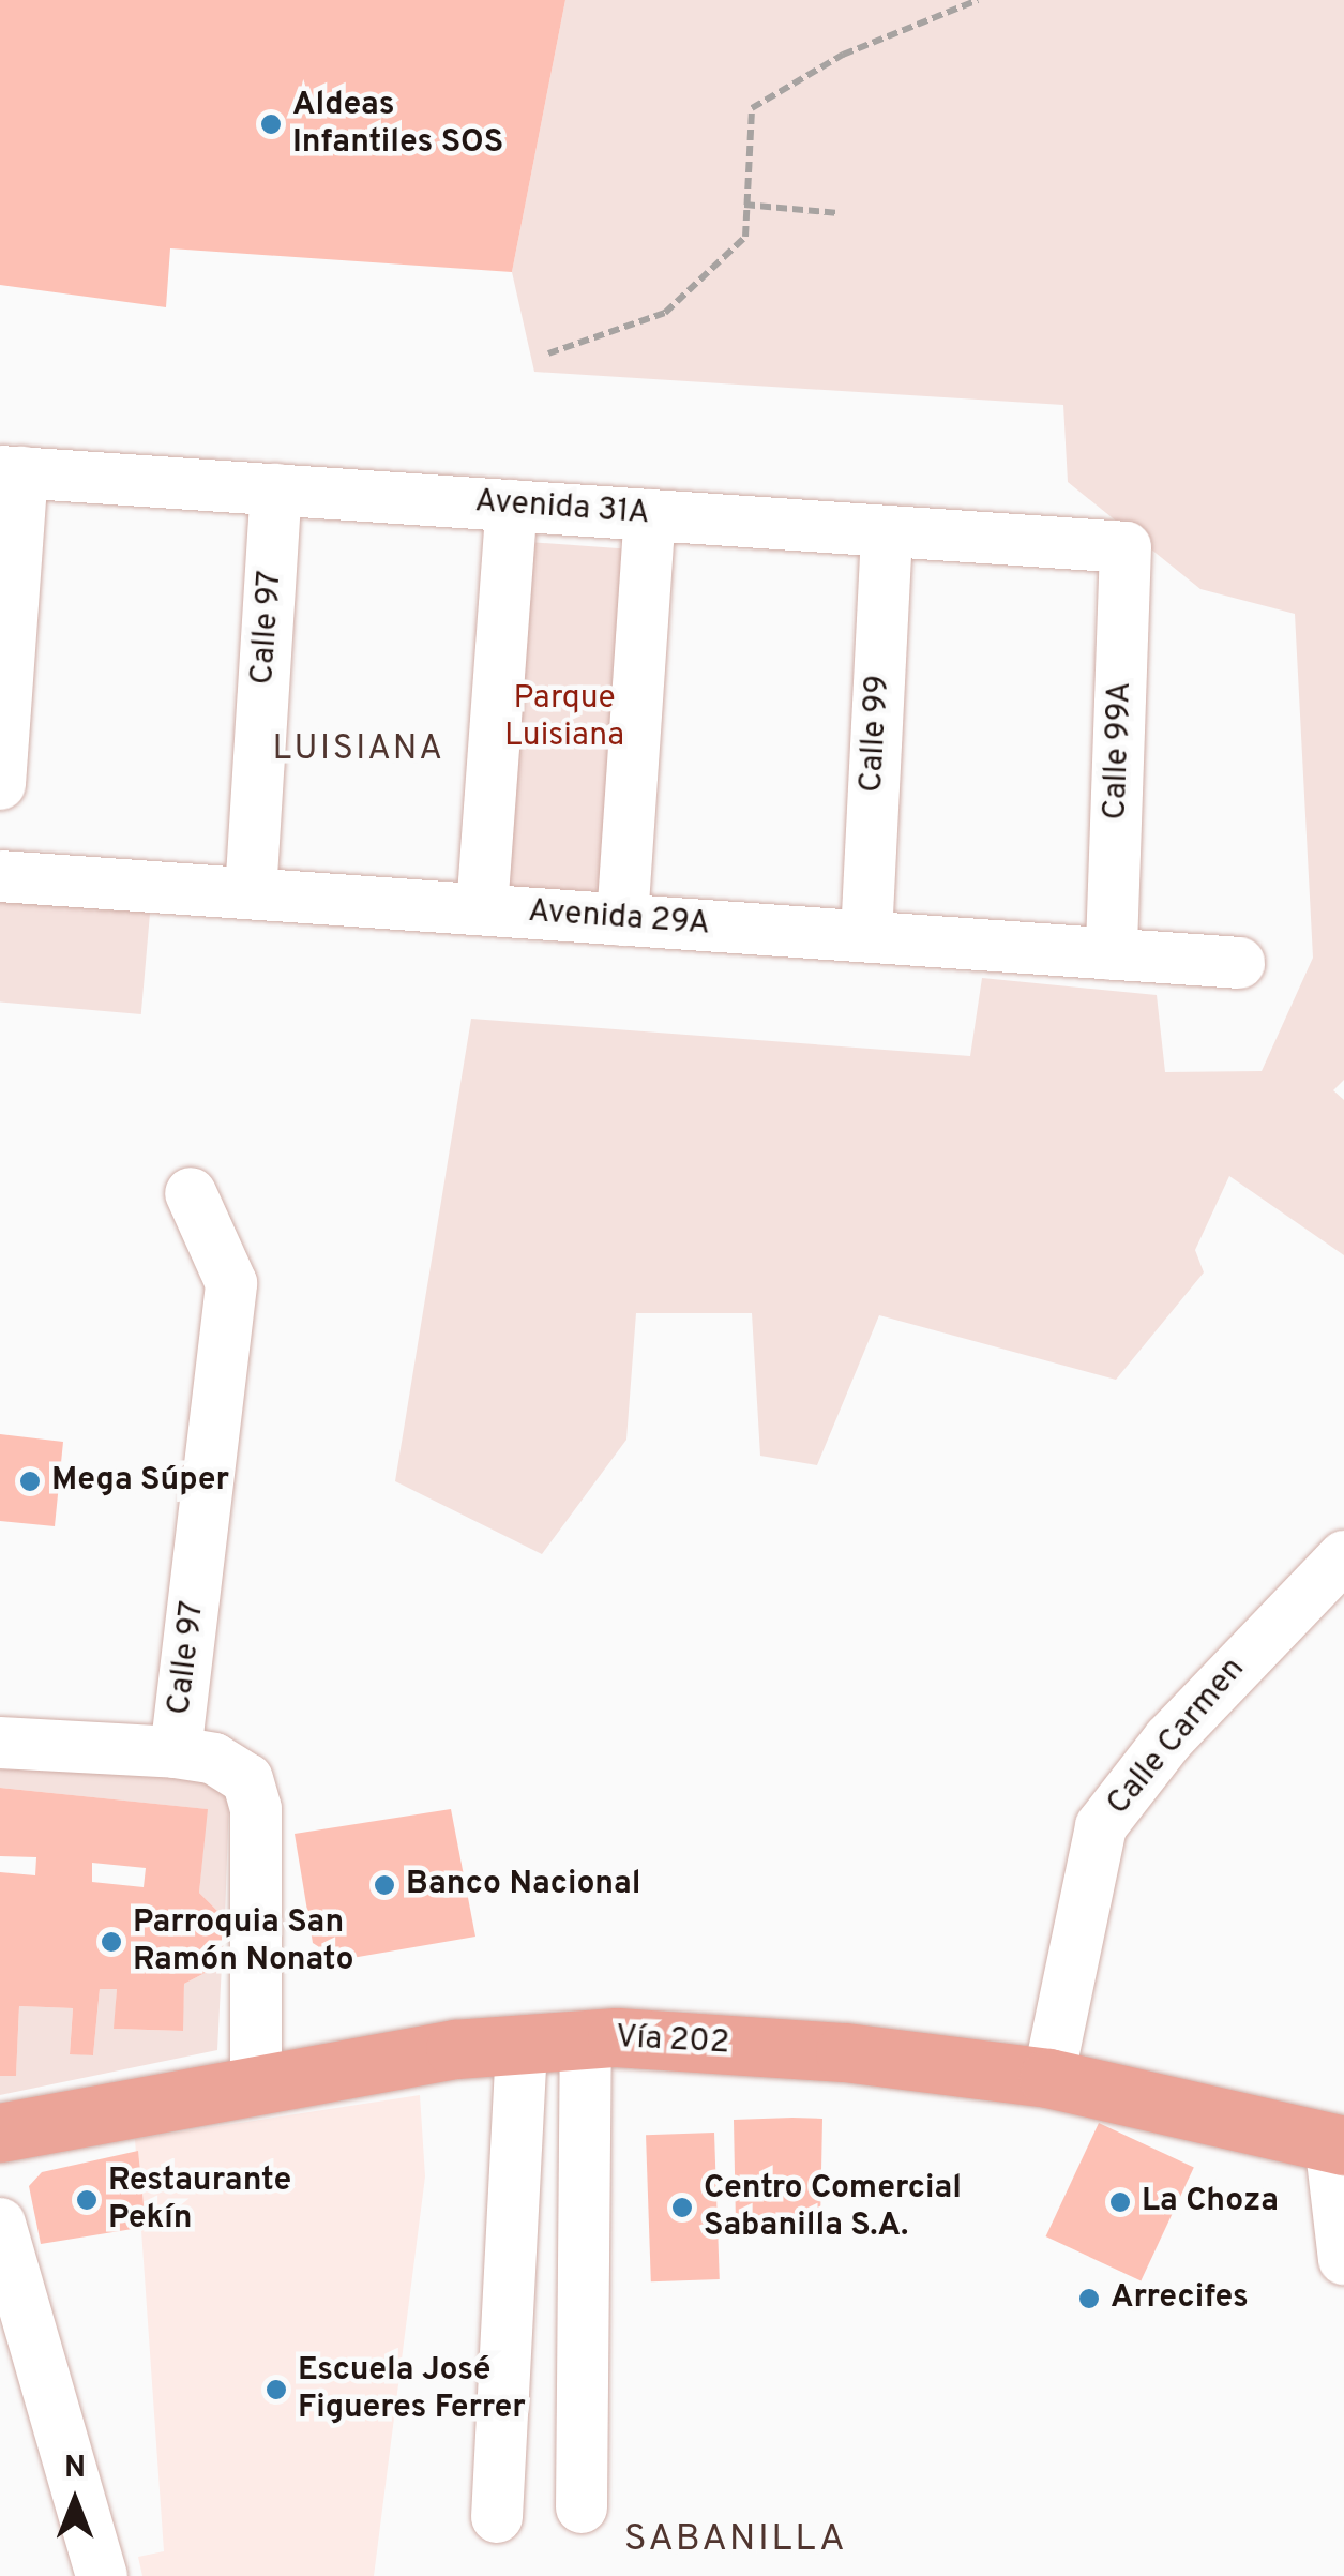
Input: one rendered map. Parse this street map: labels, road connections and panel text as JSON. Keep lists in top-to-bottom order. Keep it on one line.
{"streets":{"main road":["Vía 202"],"street":["Avenida 31A","Calle 97","Calle 99","Calle 99A","Avenida 29A","Calle Carmen"]},"crossings":[["Avenida 31A","Calle 97"],["Avenida 31A","Calle 99"],["Avenida 31A","Calle 99A"],["Calle 97","Avenida 29A"],["Calle 97","Vía 202"],["Calle 99","Avenida 29A"],["Calle 99A","Avenida 29A"],["Calle Carmen","Vía 202"]],"districts":["LUISIANA","SABANILLA"],"parks":["Parque Luisiana"],"places":["Aldeas Infantiles SOS","Mega Súper","Banco Nacional","Parroquia San Ramón Nonato","Restaurante Pekín","La Choza","Centro Comercial Sabanilla S.A.","Arrecifes","Escuela José Figueres Ferrer"],"north":"top"}
